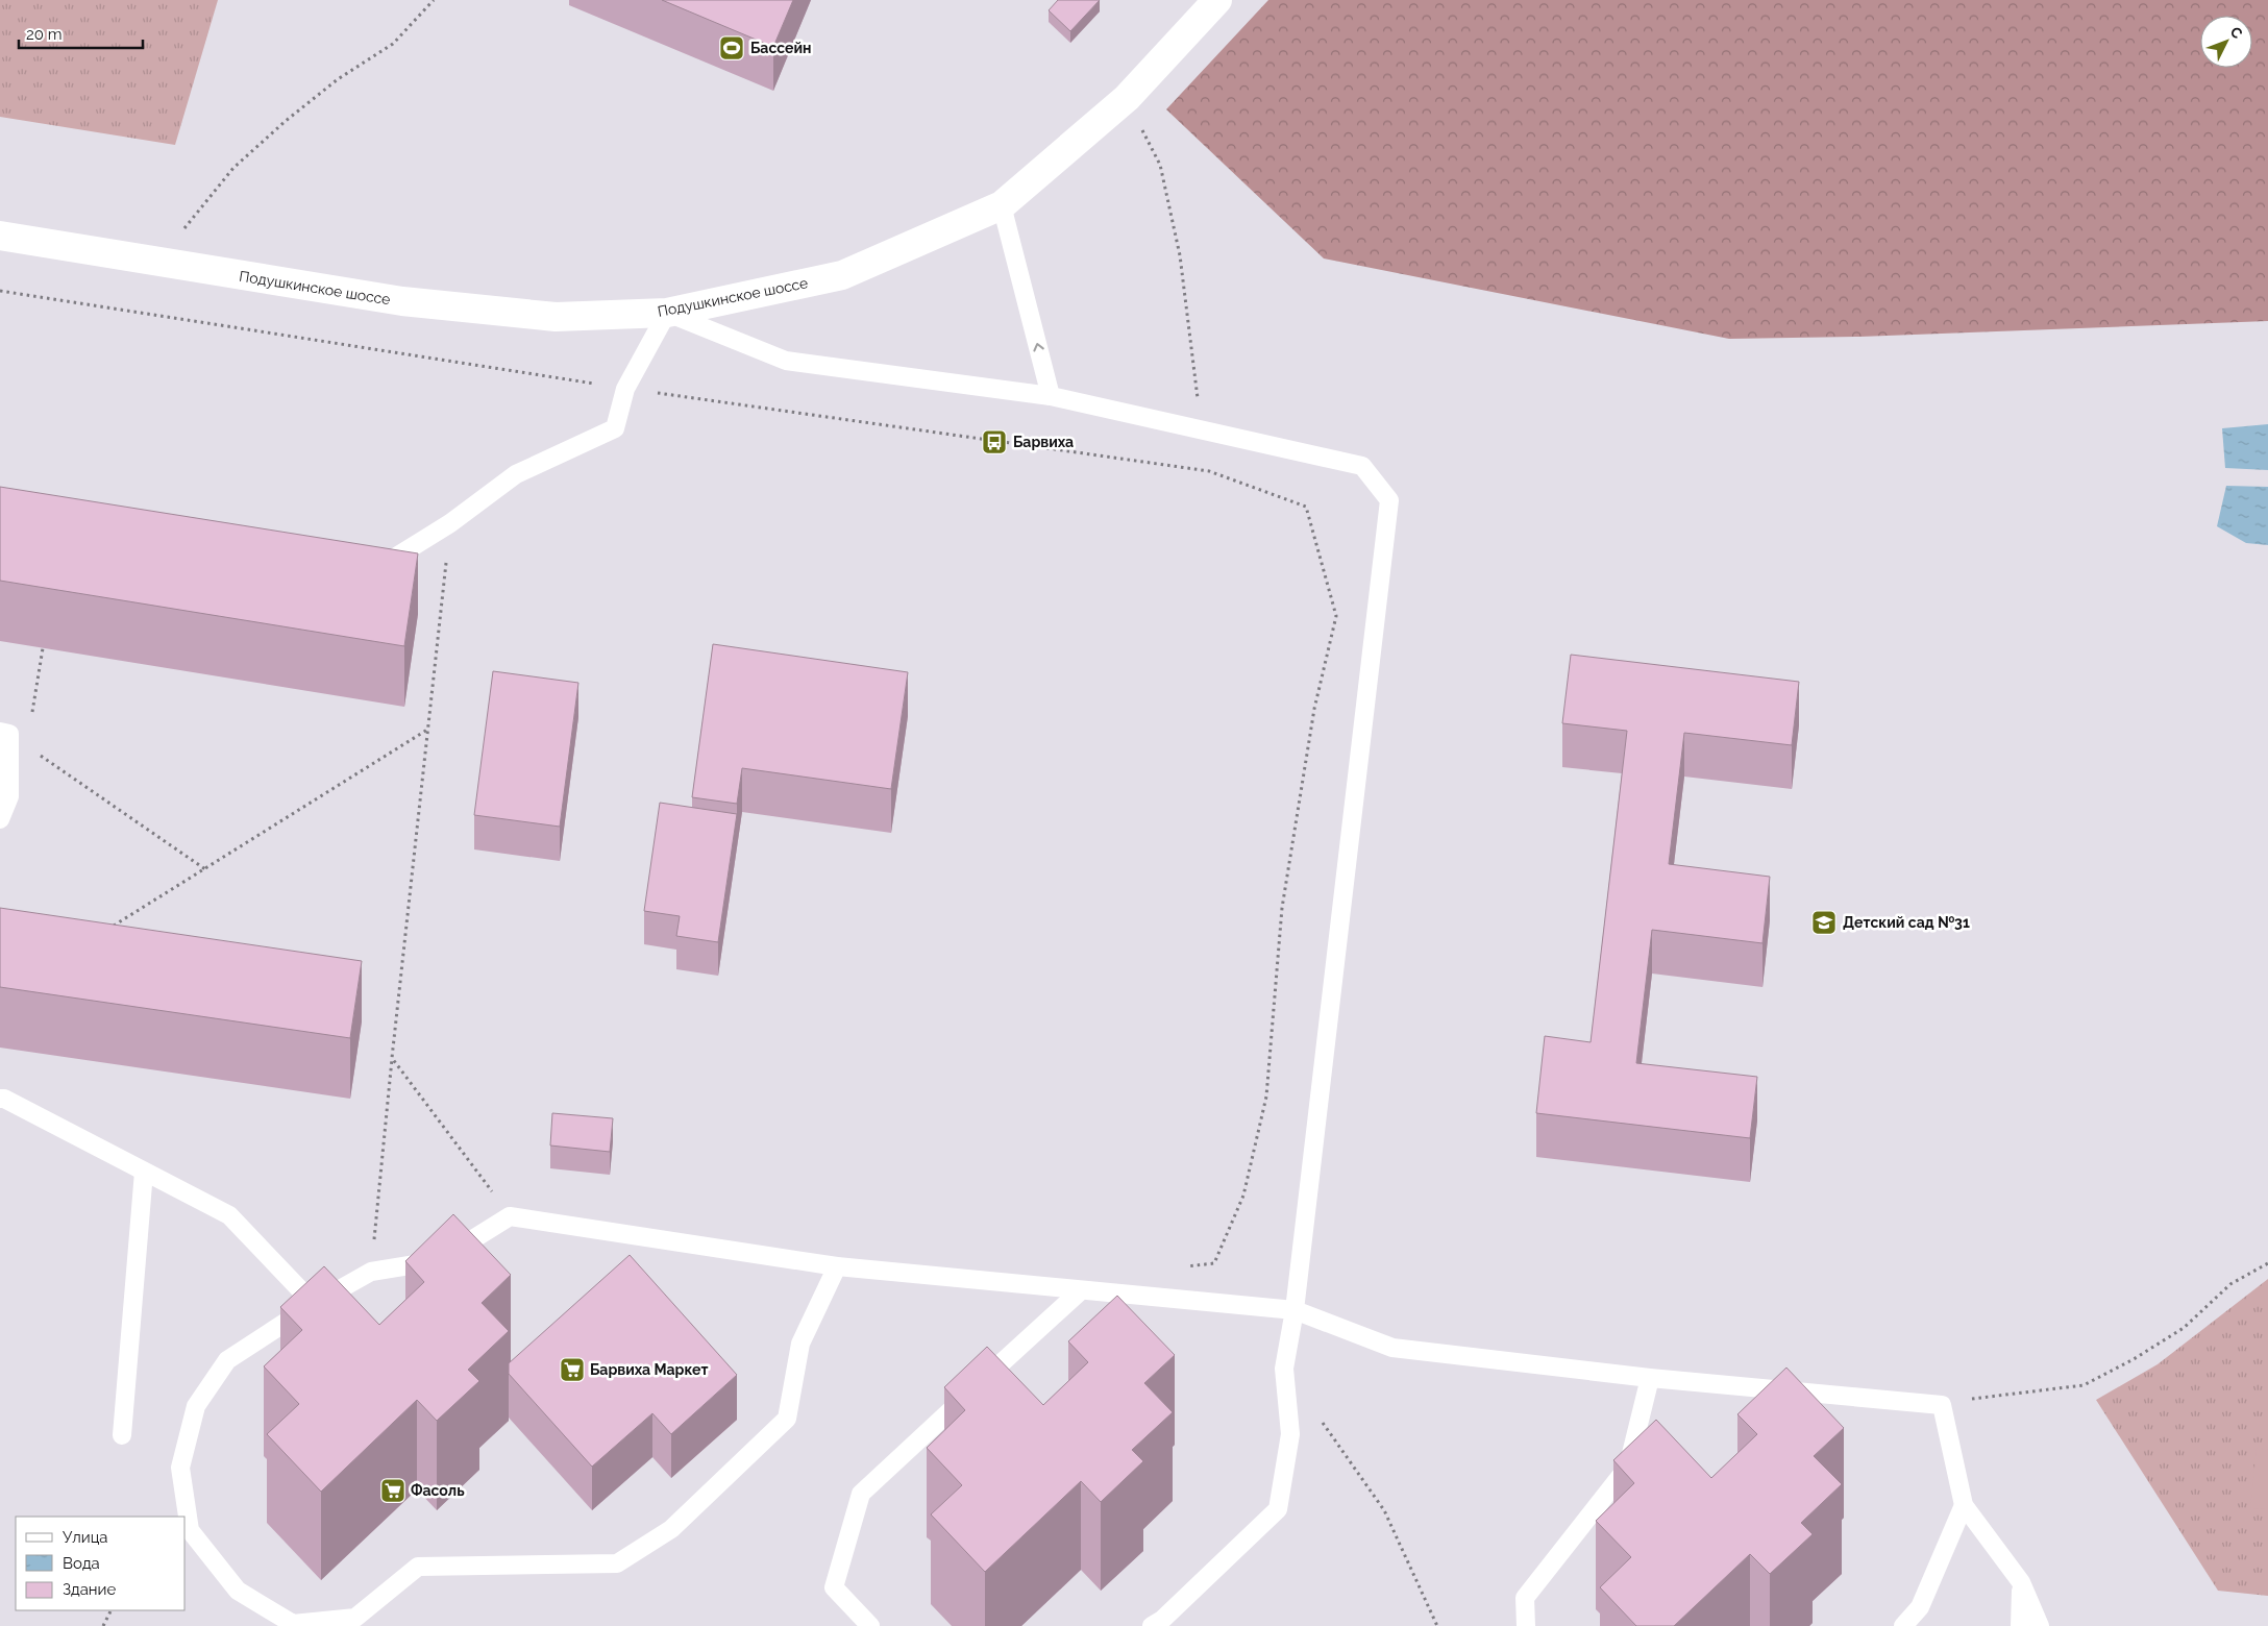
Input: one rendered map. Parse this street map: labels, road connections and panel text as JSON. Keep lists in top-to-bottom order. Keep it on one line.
{"streets":{"main road":["Подушкинское шоссе"]},"places":{"sports":["Бассейн"],"bus stop":["Барвиха"],"school or university":["Детский сад №31"],"supermarket":["Барвиха Маркет","Фасоль"]},"legend":["Улица","Вода","Здание"],"scale_bar":"20 m","north":"top right"}
